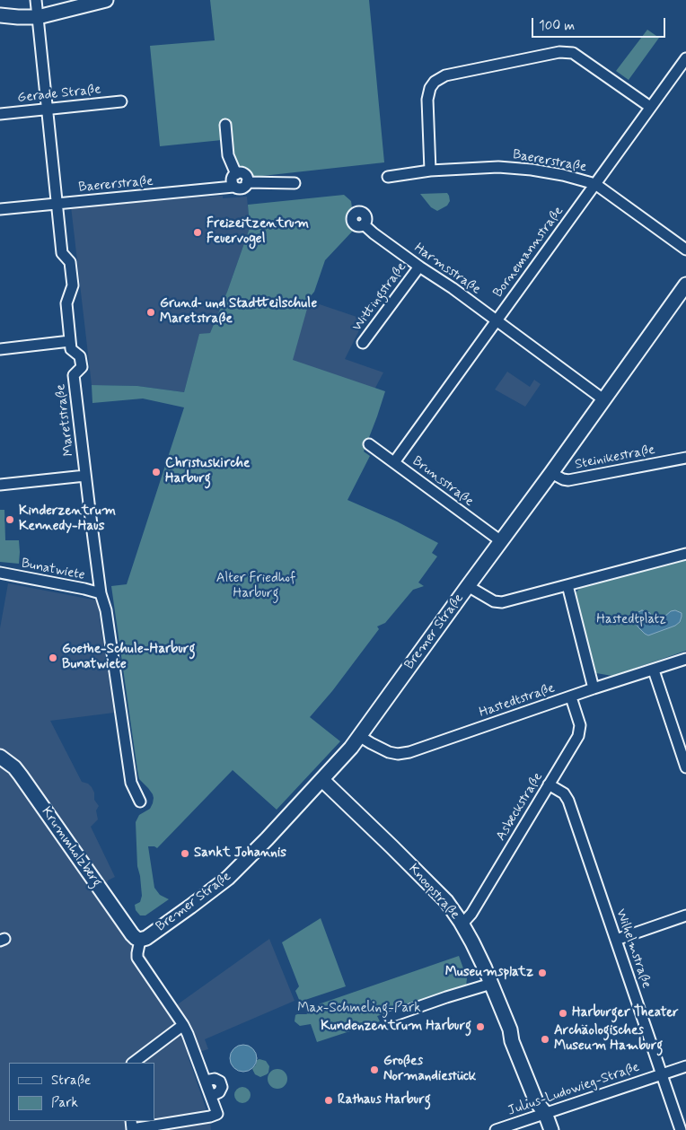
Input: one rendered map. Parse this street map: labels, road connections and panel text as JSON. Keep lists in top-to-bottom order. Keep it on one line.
{"streets":{"main road":["Bremer Straße","Krummholzberg","Knoopstraße"],"street":["Gerade Straße","Baererstraße","Bornemannstraße","Harmsstraße","Wittingstraße","Maretstraße","Steinikestraße","Brunsstraße","Bunatwiete","Hastedtstraße","Asbeckstraße","Wilhelmstraße","Julius-Ludowieg-Straße"]},"crossings":[["Gerade Straße","Maretstraße"],["Baererstraße","Bornemannstraße"],["Baererstraße","Maretstraße"],["Bornemannstraße","Harmsstraße"],["Bornemannstraße","Brunsstraße"],["Harmsstraße","Wittingstraße"],["Harmsstraße","Bremer Straße"],["Maretstraße","Bunatwiete"],["Steinikestraße","Bremer Straße"],["Brunsstraße","Bremer Straße"],["Bremer Straße","Hastedtstraße"],["Bremer Straße","Krummholzberg"],["Bremer Straße","Knoopstraße"],["Hastedtstraße","Asbeckstraße"],["Asbeckstraße","Knoopstraße"],["Asbeckstraße","Wilhelmstraße"],["Knoopstraße","Julius-Ludowieg-Straße"],["Wilhelmstraße","Julius-Ludowieg-Straße"]],"parks":["Alter Friedhof Harburg","Hastedtplatz","Max-Schmeling-Park"],"places":["Freizeitzentrum Feuervogel","Grund‐ und Stadtteilschule Maretstraße","Christuskirche Harburg","Kinderzentrum Kennedy-Haus","Goethe-Schule-Harburg Bunatwiete","Sankt Johannis","Museumsplatz","Harburger Theater","Kundenzentrum Harburg","Archäologisches Museum Hamburg","Großes Normandiestück","Rathaus Harburg"],"legend":["Straße","Park"],"scale_bar":"100 m"}
